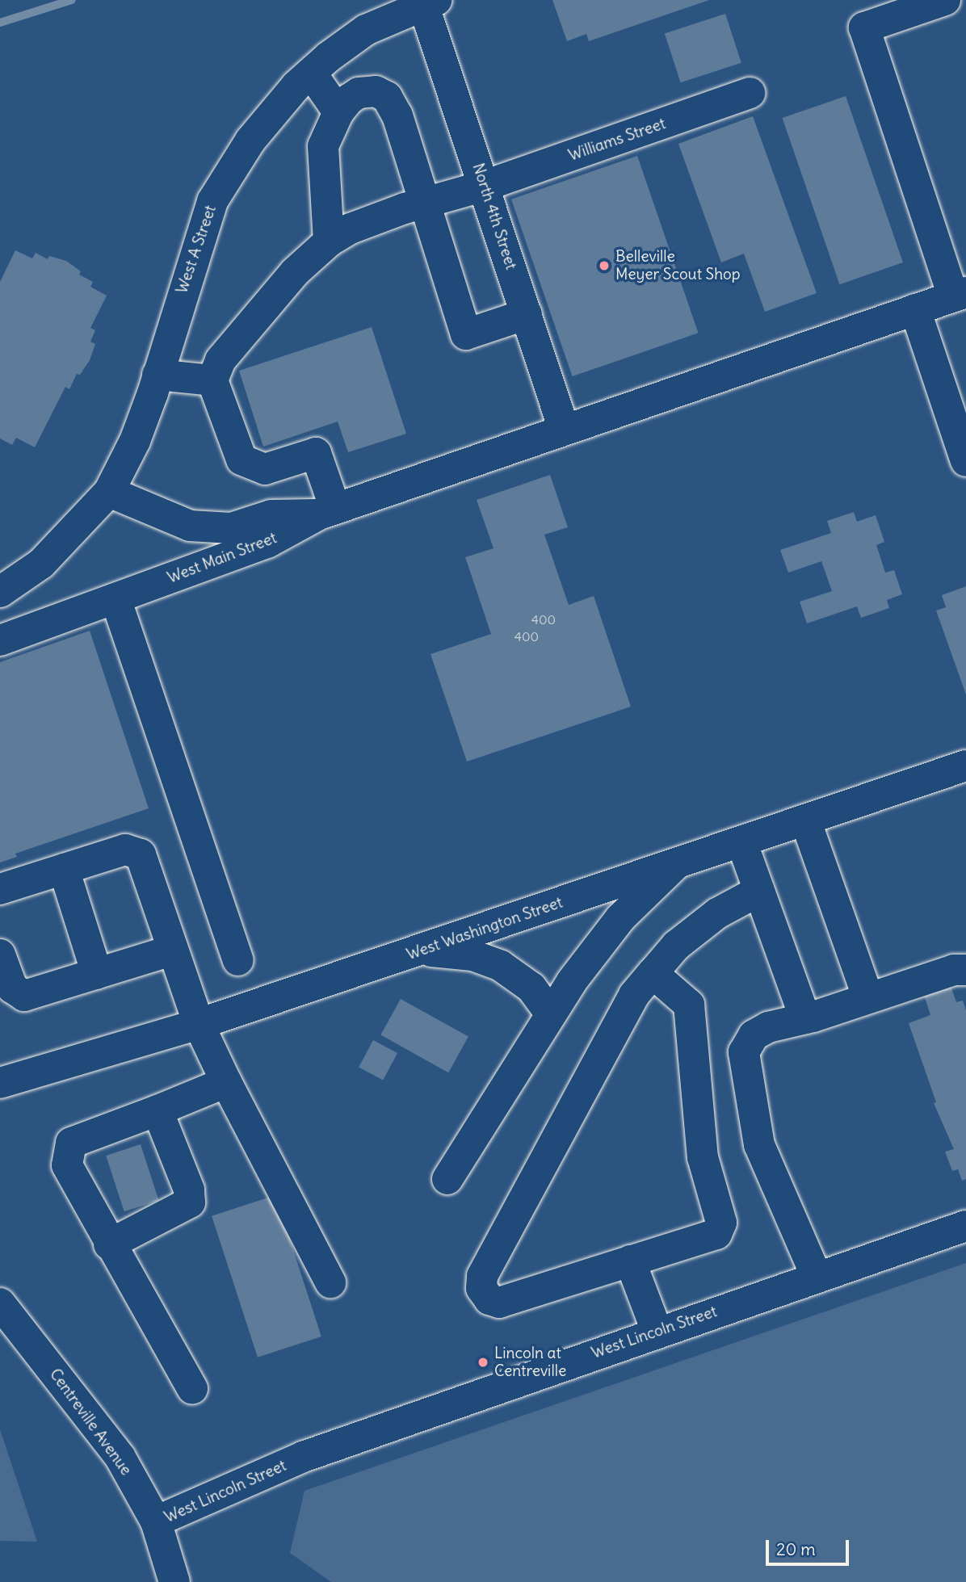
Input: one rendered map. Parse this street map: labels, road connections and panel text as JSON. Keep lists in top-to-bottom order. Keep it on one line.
{"streets":{"street":["Williams Street","North 4th Street","West A Street","West Main Street","West Washington Street","West Lincoln Street","Centreville Avenue"]},"crossings":[["Williams Street","North 4th Street"],["North 4th Street","West A Street"],["West A Street","West Main Street"],["West Lincoln Street","Centreville Avenue"]],"places":["Belleville Meyer Scout Shop","Lincoln at Centreville"],"house_numbers":["400","400"],"scale_bar":"20 m"}
